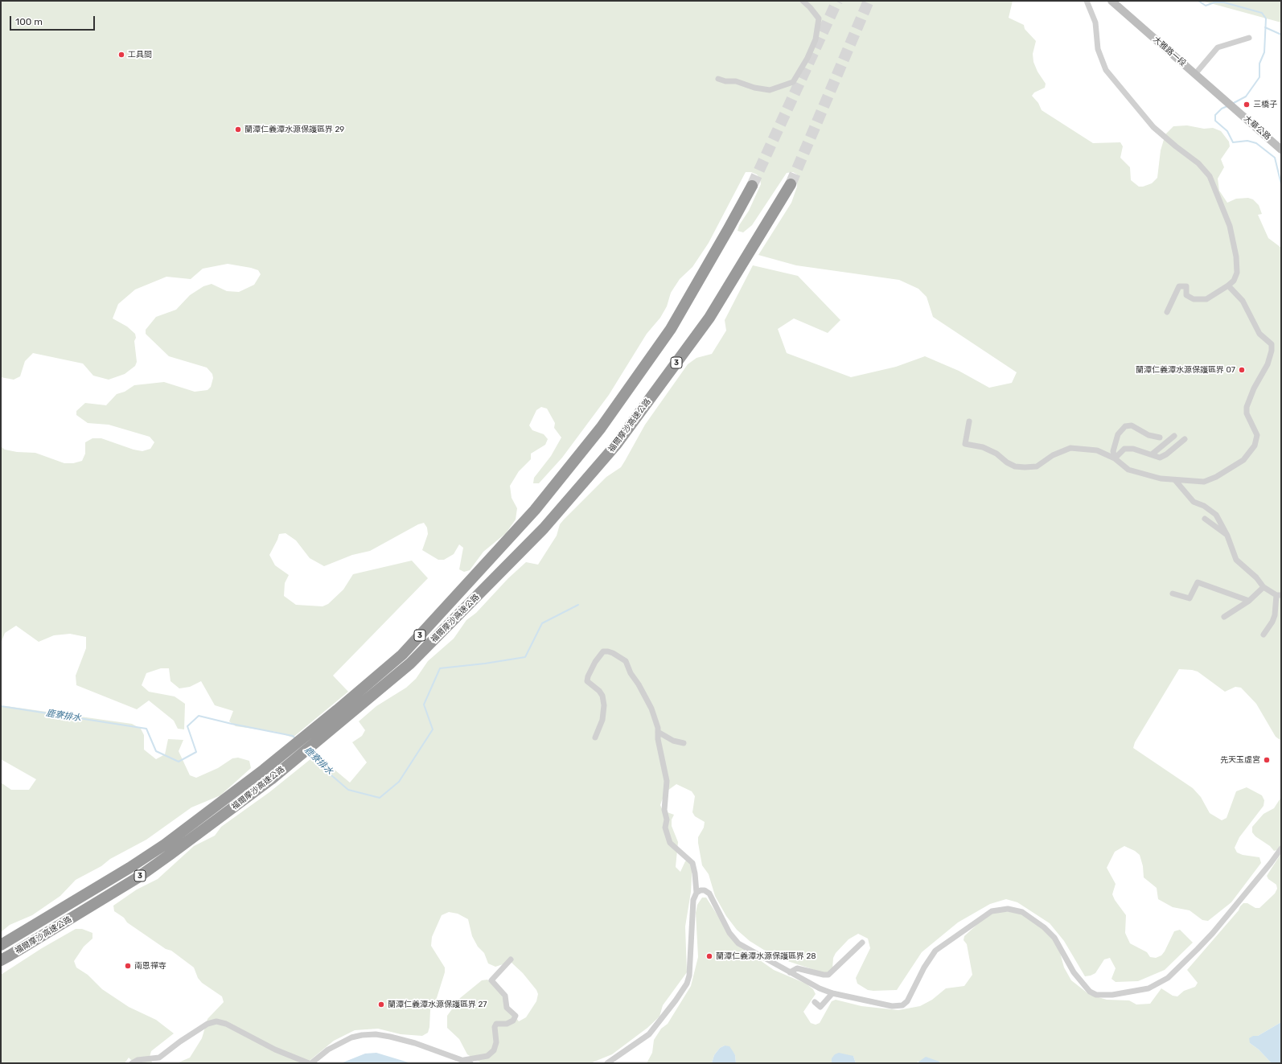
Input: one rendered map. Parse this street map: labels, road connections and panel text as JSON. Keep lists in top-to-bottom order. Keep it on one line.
{"streets":{"highway":["3","福爾摩沙高速公路"],"main road":["大雅路一段","大華公路"]},"crossings":[["大雅路一段","大華公路"]],"water":["鹿寮排水"],"places":["工具間","三橋子","蘭潭仁義潭水源保護區界 29","蘭潭仁義潭水源保護區界 07","先天玉虛宮","蘭潭仁義潭水源保護區界 28","南恩禪寺","蘭潭仁義潭水源保護區界 27"],"scale_bar":"100 m"}
